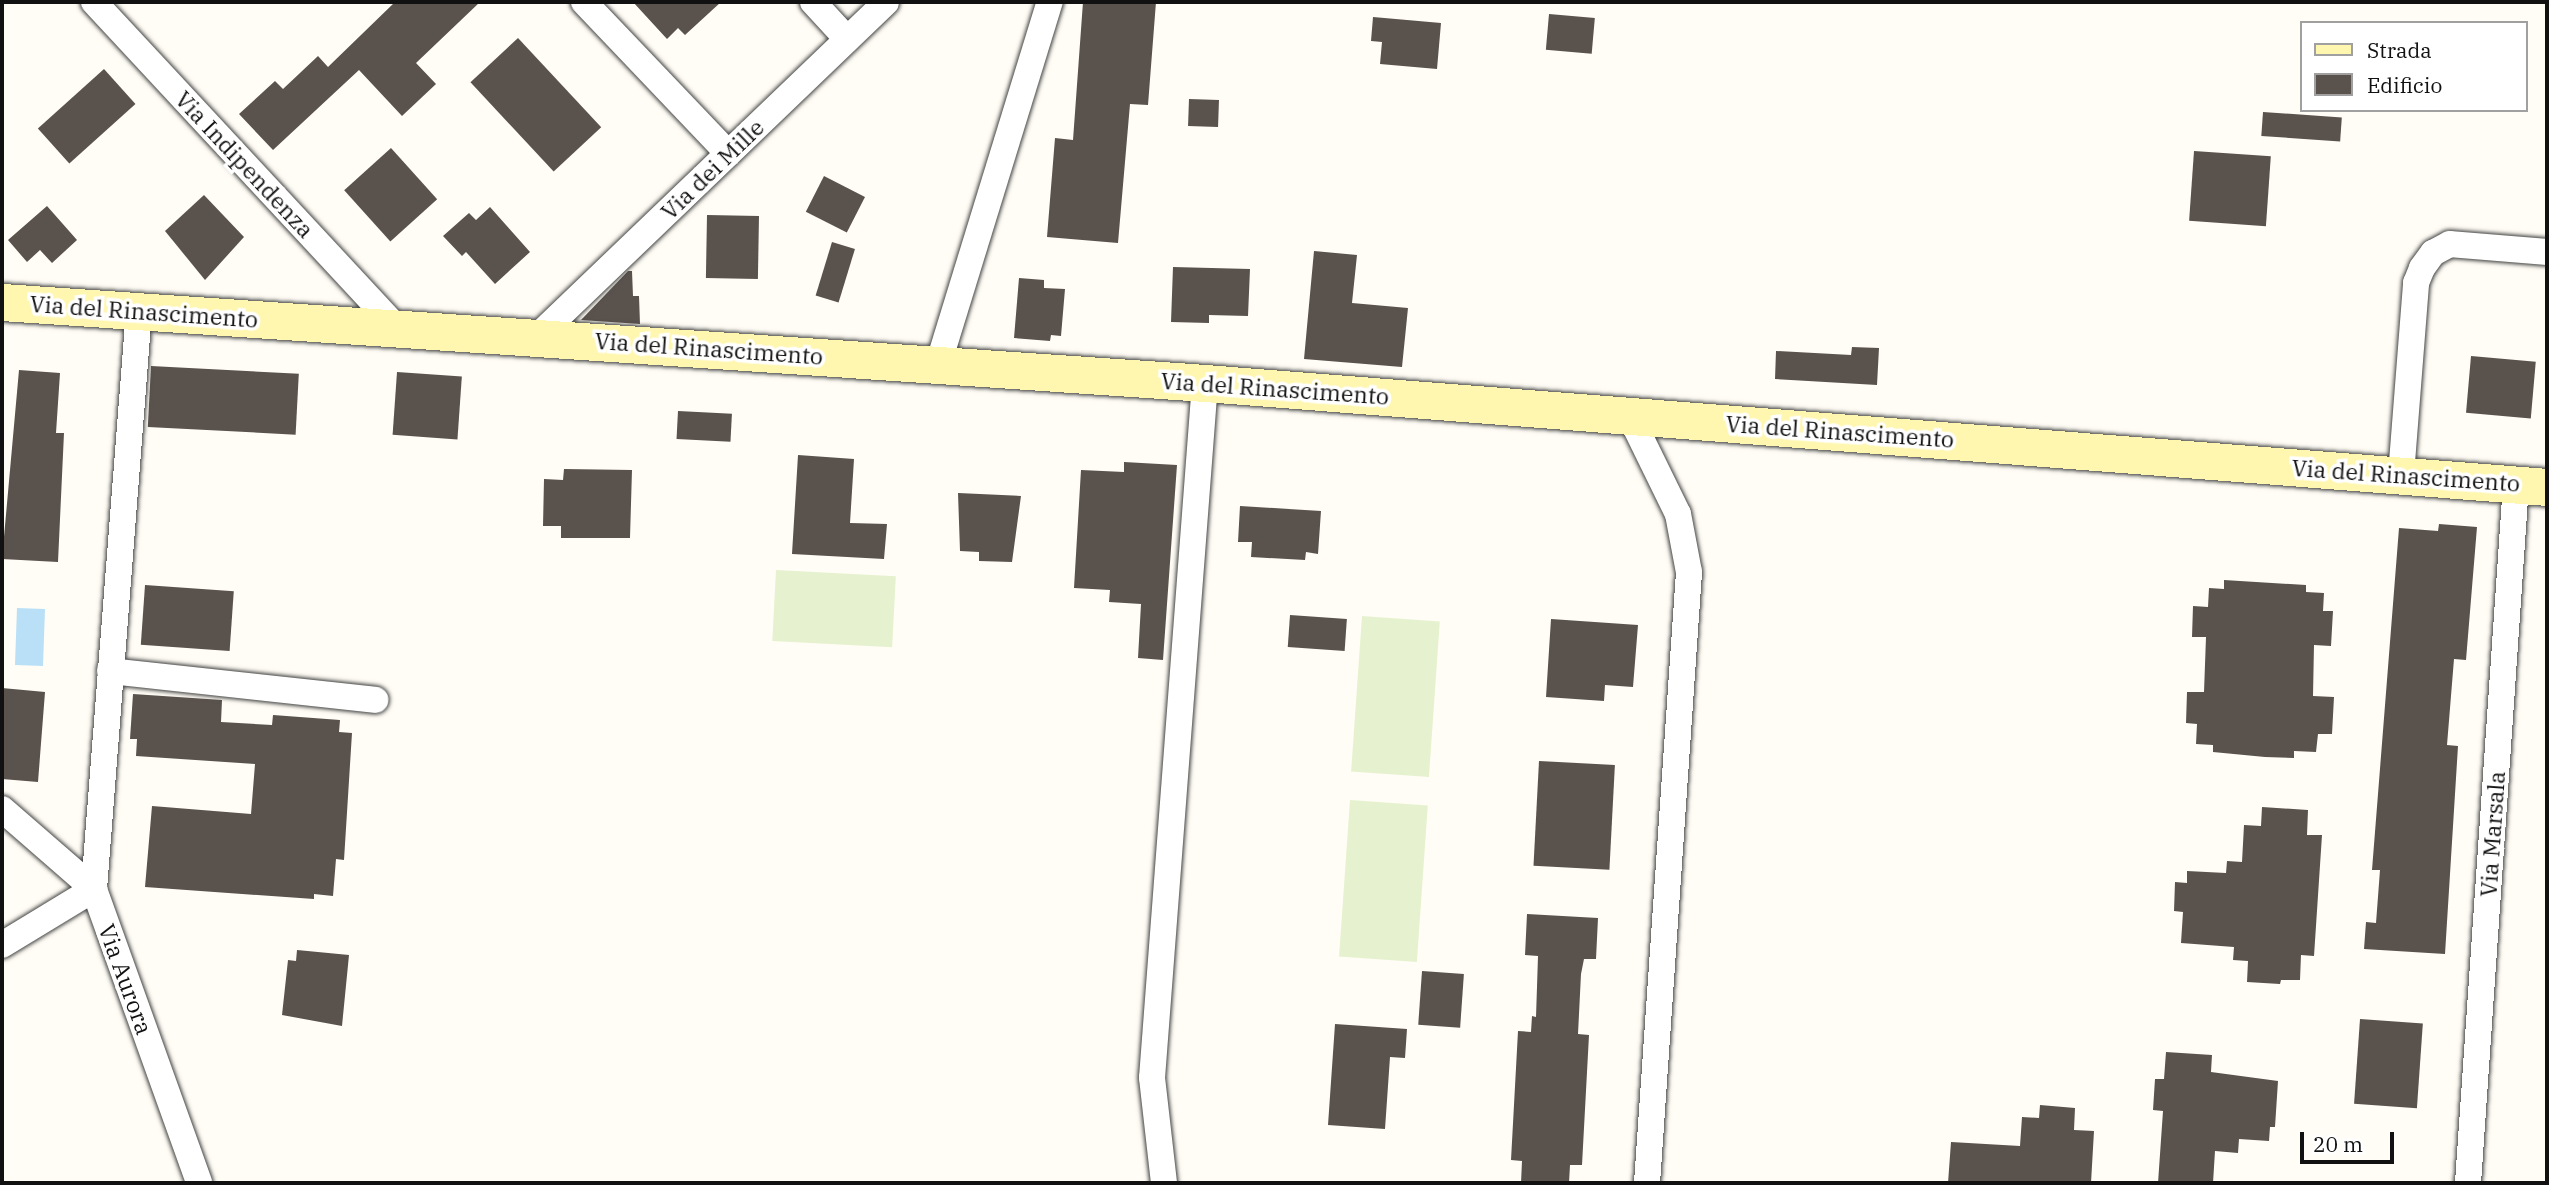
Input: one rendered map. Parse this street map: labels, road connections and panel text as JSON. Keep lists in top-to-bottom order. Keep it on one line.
{"streets":{"street":["Via Indipendenza","Via dei Mille","Via del Rinascimento","Via Marsala","Via Aurora"]},"crossings":[["Via Indipendenza","Via del Rinascimento"],["Via dei Mille","Via del Rinascimento"],["Via del Rinascimento","Via Marsala"]],"legend":["Strada","Edificio"],"scale_bar":"20 m"}
